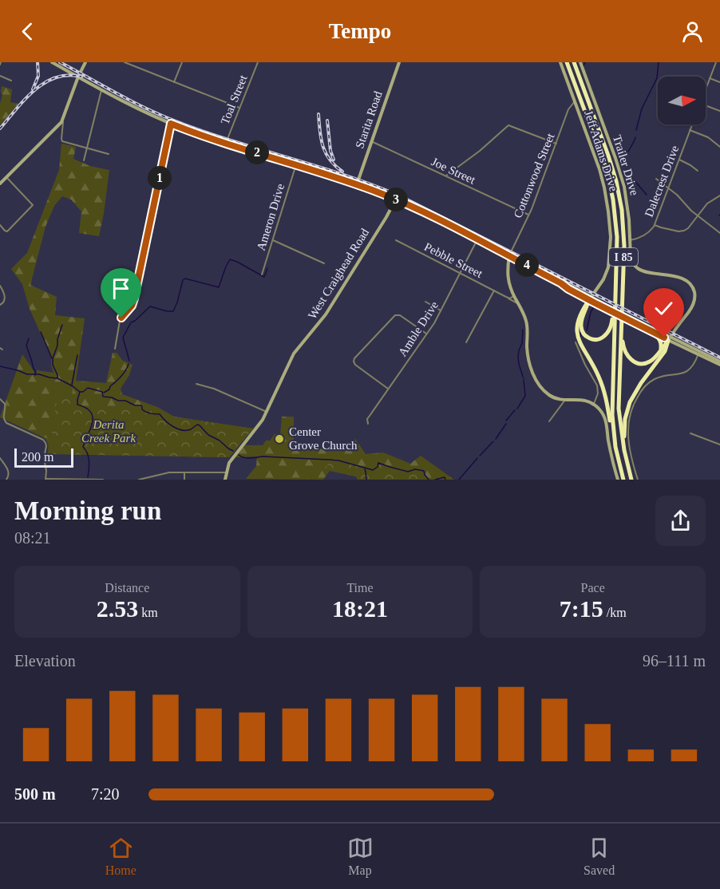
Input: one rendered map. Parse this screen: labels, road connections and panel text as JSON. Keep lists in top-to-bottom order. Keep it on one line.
{"streets":{"highway":["I 85"],"street":["Toal Street","Starita Road","Jeff Adams Drive","Trailer Drive","Joe Street","Cottonwood Street","Dalecrest Drive","Ameron Drive","Pebble Street","West Craighead Road","Amble Drive"]},"crossings":[["Starita Road","Joe Street"],["Jeff Adams Drive","Cottonwood Street"],["Trailer Drive","Dalecrest Drive"],["Joe Street","Cottonwood Street"],["Pebble Street","Amble Drive"]],"parks":["Derita Creek Park"],"places":["Center Grove Church"],"scale_bar":"200 m","north":"right","page":{"header":"Tempo","pins":["2","1","3","4"],"scale":"200 m","heading":["Morning run","08:21"],"stats":[["Distance","2.53 km"],["Time","18:21"],["Pace","7:15 /km"]],"chart":["Elevation","96–111 m"],"list":[{"name":"500 m","note":"7:20"}],"tabs":["Home","Map","Saved"]}}
